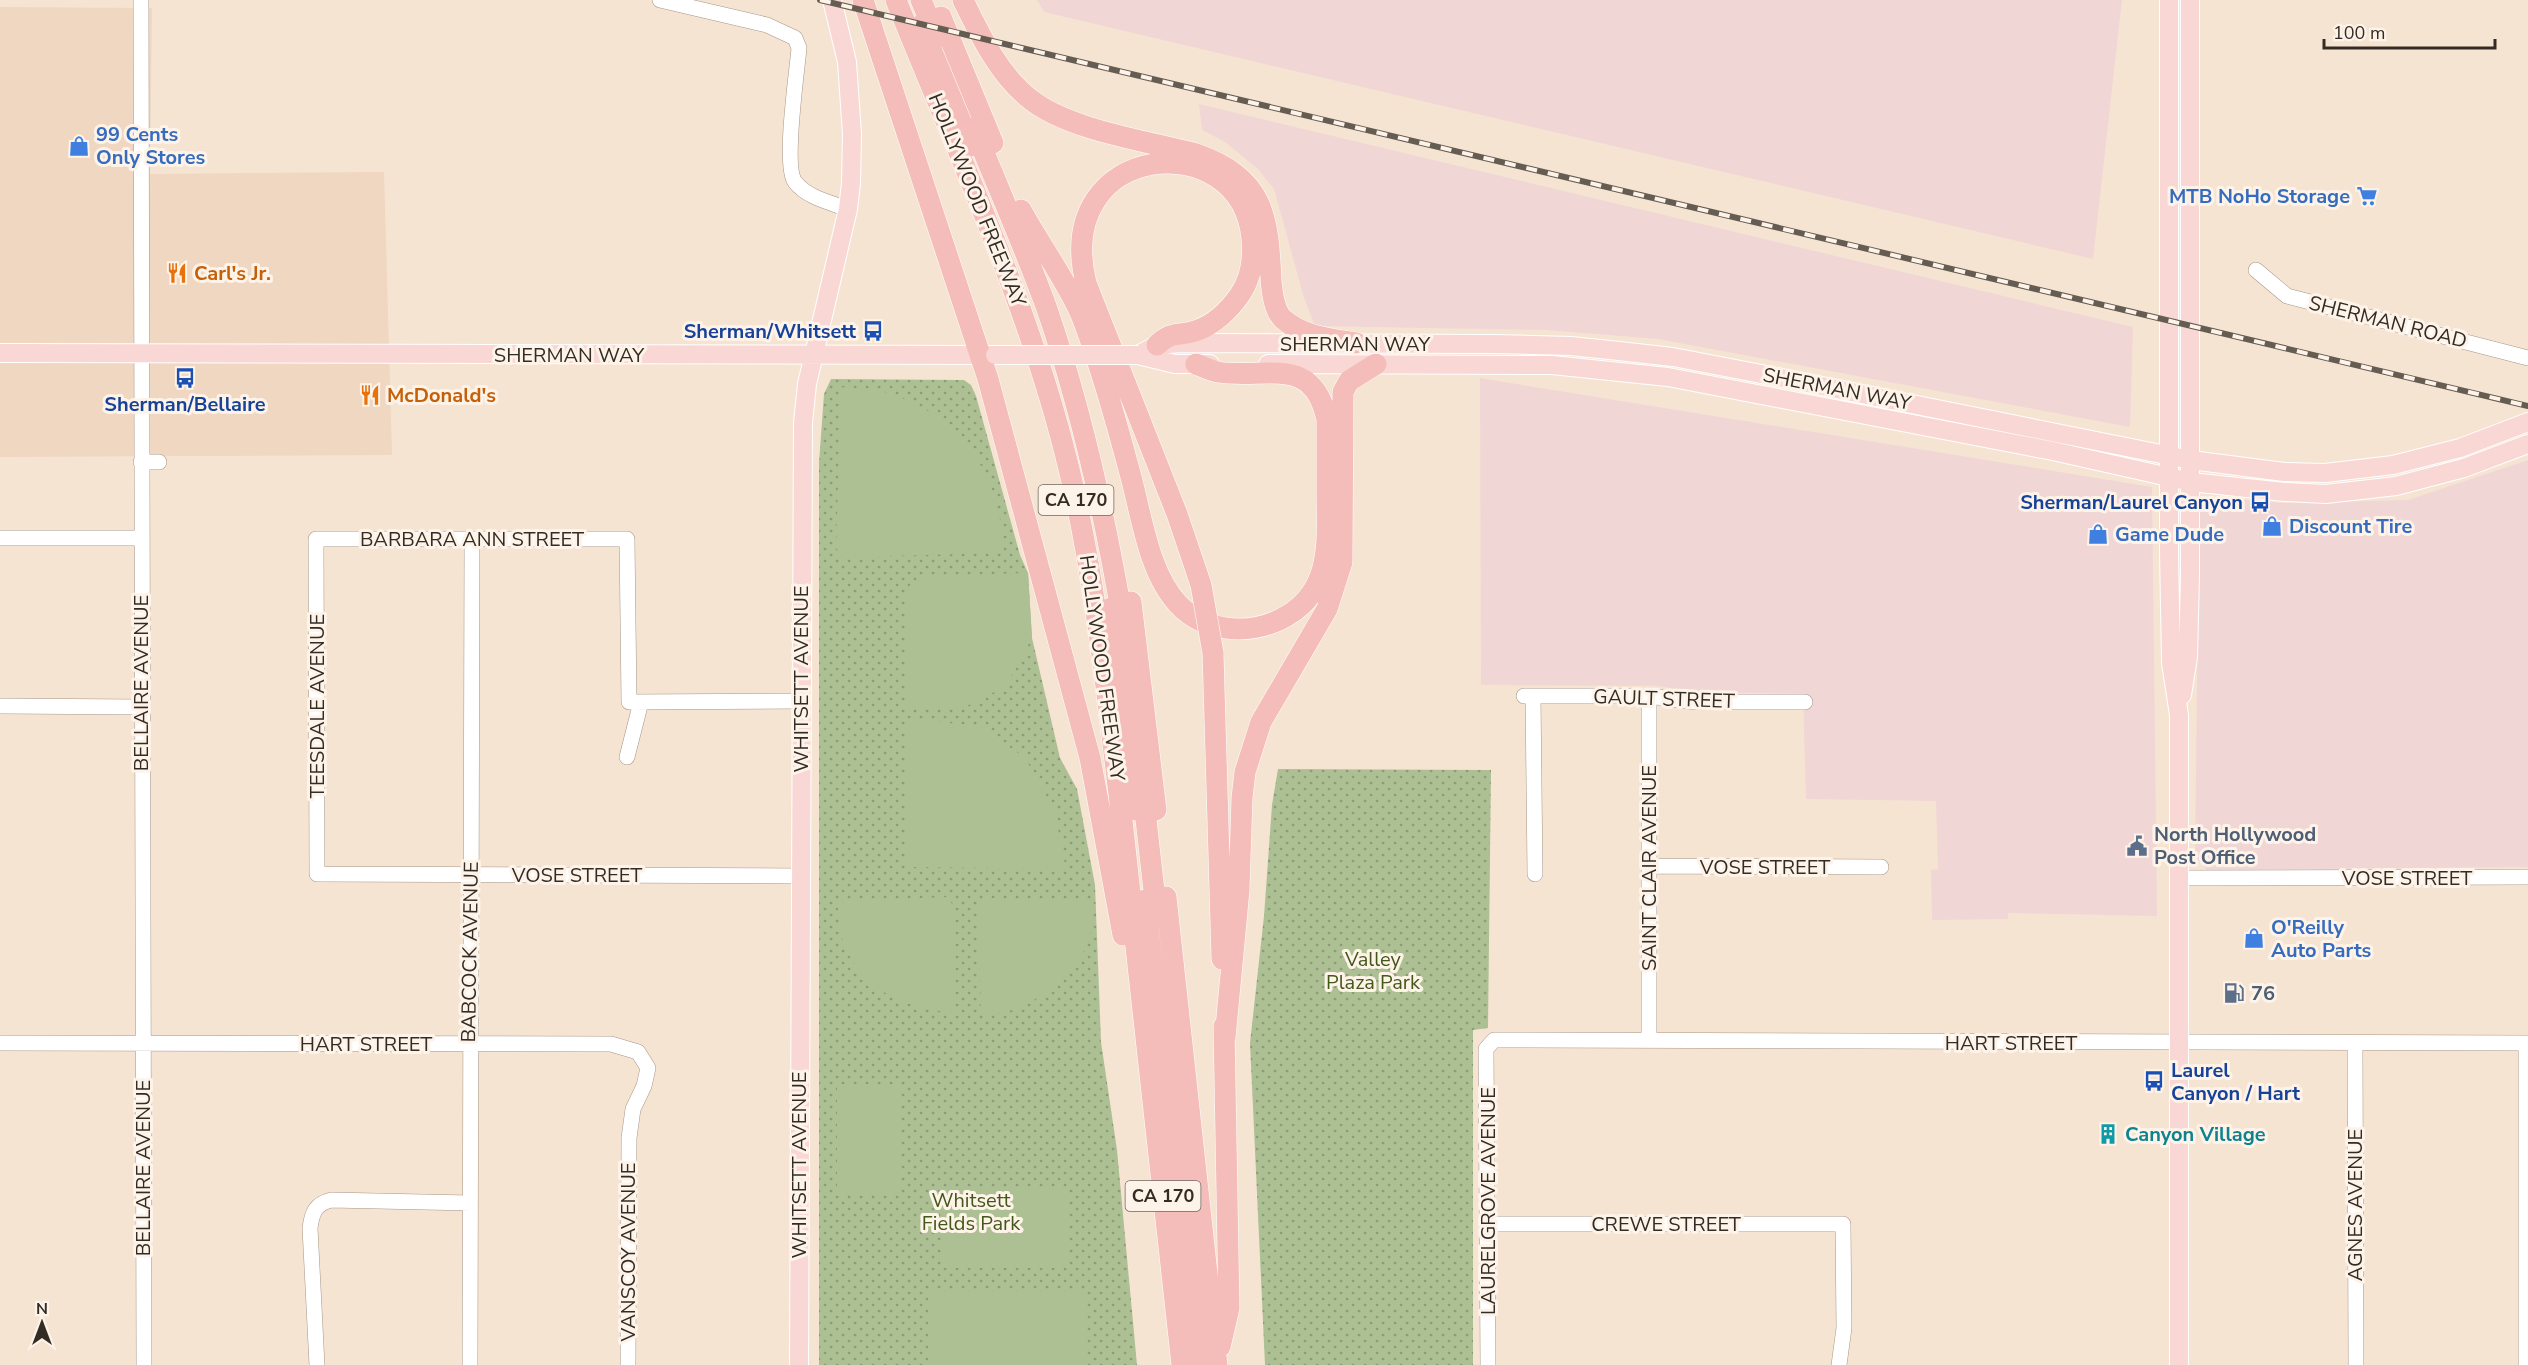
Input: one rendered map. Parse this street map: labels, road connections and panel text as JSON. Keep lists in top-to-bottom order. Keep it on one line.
{"streets":{"highway":["HOLLYWOOD FREEWAY","CA 170"],"main road":["SHERMAN WAY","WHITSETT AVENUE"],"street":["SHERMAN ROAD","BARBARA ANN STREET","BELLAIRE AVENUE","GAULT STREET","TEESDALE AVENUE","VOSE STREET","SAINT CLAIR AVENUE","BABCOCK AVENUE","HART STREET","LAURELGROVE AVENUE","AGNES AVENUE","CREWE STREET","VANSCOY AVENUE"]},"crossings":[["SHERMAN WAY","WHITSETT AVENUE"],["SHERMAN WAY","BELLAIRE AVENUE"],["BARBARA ANN STREET","TEESDALE AVENUE"],["BARBARA ANN STREET","BABCOCK AVENUE"],["WHITSETT AVENUE","VOSE STREET"],["BELLAIRE AVENUE","HART STREET"],["GAULT STREET","SAINT CLAIR AVENUE"],["TEESDALE AVENUE","VOSE STREET"],["VOSE STREET","SAINT CLAIR AVENUE"],["VOSE STREET","BABCOCK AVENUE"],["SAINT CLAIR AVENUE","HART STREET"],["BABCOCK AVENUE","HART STREET"],["HART STREET","LAURELGROVE AVENUE"],["HART STREET","AGNES AVENUE"],["HART STREET","VANSCOY AVENUE"],["LAURELGROVE AVENUE","CREWE STREET"]],"parks":["Valley Plaza Park","Whitsett Fields Park"],"places":{"shop":["99 Cents Only Stores","Discount Tire","Game Dude","O'Reilly Auto Parts"],"supermarket":["MTB NoHo Storage"],"restaurant":["Carl's Jr.","McDonald's"],"bus stop":["Sherman/Whitsett","Sherman/Bellaire","Sherman/Laurel Canyon","Laurel Canyon / Hart"],"public building":["North Hollywood Post Office"],"fuel station":["76"],"building":["Canyon Village"]},"scale_bar":"100 m","north":"top"}
